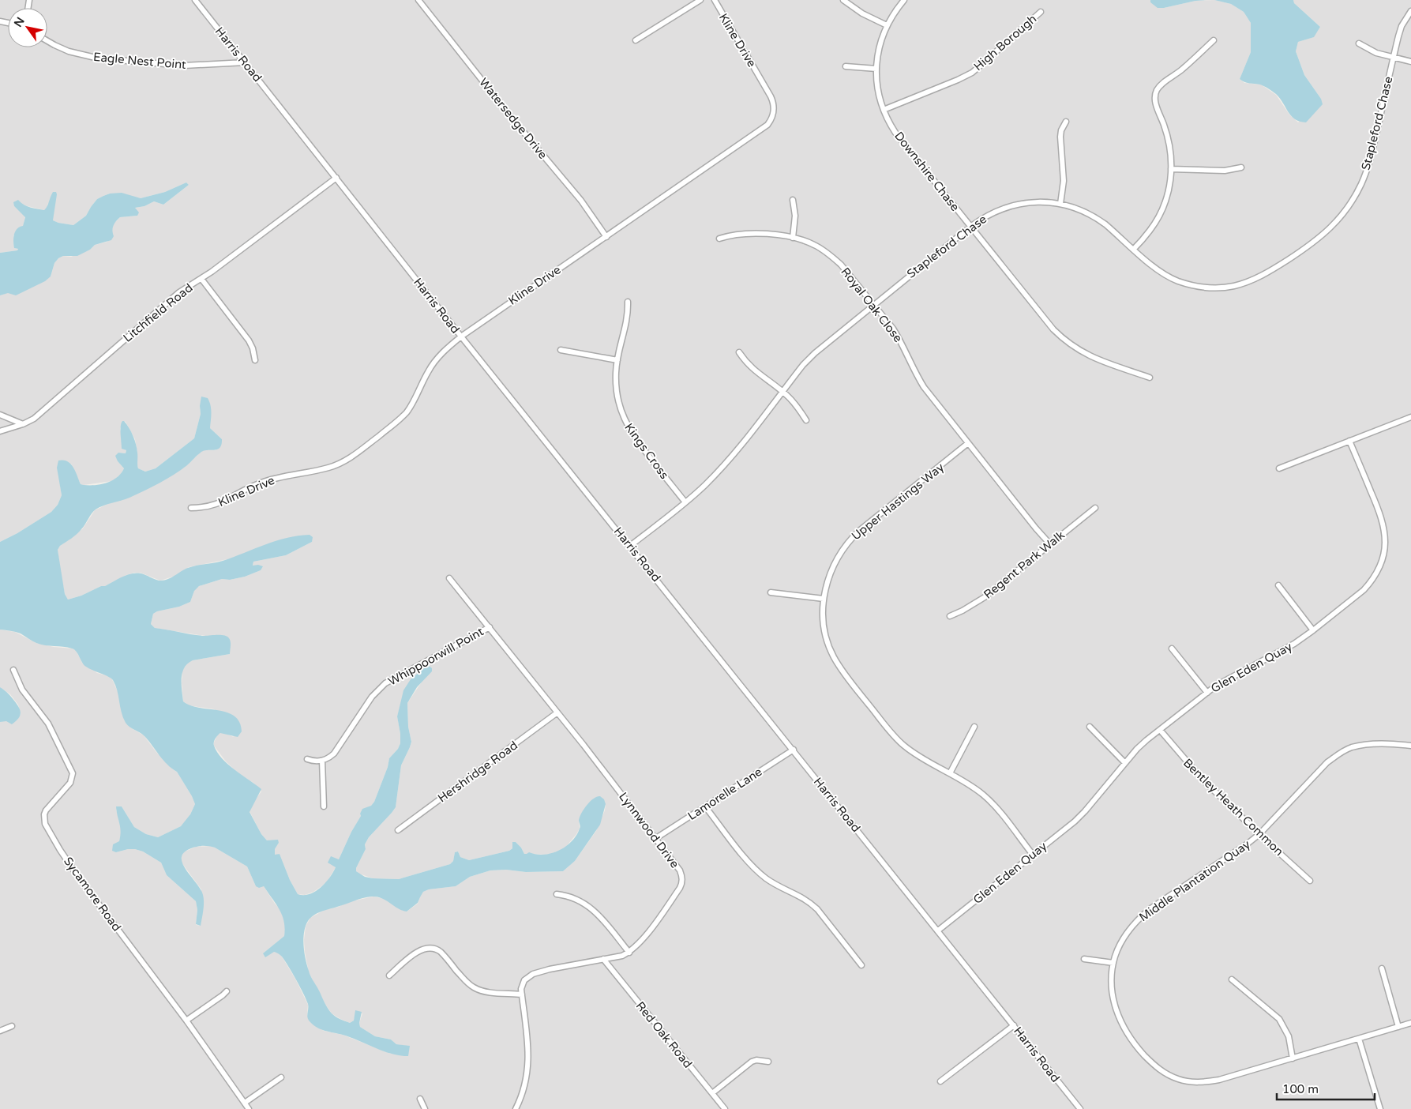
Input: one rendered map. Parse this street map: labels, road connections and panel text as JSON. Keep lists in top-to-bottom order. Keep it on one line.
{"streets":{"street":["Kline Drive","High Borough","Harris Road","Eagle Nest Point","Watersedge Drive","Stapleford Chase","Downshire Chase","Royal Oak Close","Litchfield Road","Kings Cross","Upper Hastings Way","Regent Park Walk","Whippoorwill Point","Glen Eden Quay","Hershridge Road","Lamorelle Lane","Bentley Heath Common","Lynnwood Drive","Middle Plantation Quay","Sycamore Road","Red Oak Road"]},"crossings":[["Kline Drive","Harris Road"],["Kline Drive","Watersedge Drive"],["High Borough","Downshire Chase"],["Harris Road","Eagle Nest Point"],["Harris Road","Stapleford Chase"],["Harris Road","Litchfield Road"],["Harris Road","Glen Eden Quay"],["Harris Road","Lamorelle Lane"],["Stapleford Chase","Downshire Chase"],["Stapleford Chase","Royal Oak Close"],["Stapleford Chase","Kings Cross"],["Royal Oak Close","Upper Hastings Way"],["Royal Oak Close","Regent Park Walk"],["Upper Hastings Way","Glen Eden Quay"],["Whippoorwill Point","Lynnwood Drive"],["Glen Eden Quay","Bentley Heath Common"],["Hershridge Road","Lynnwood Drive"],["Lamorelle Lane","Lynnwood Drive"],["Bentley Heath Common","Middle Plantation Quay"],["Lynnwood Drive","Red Oak Road"]],"scale_bar":"100 m","north":"top left"}
